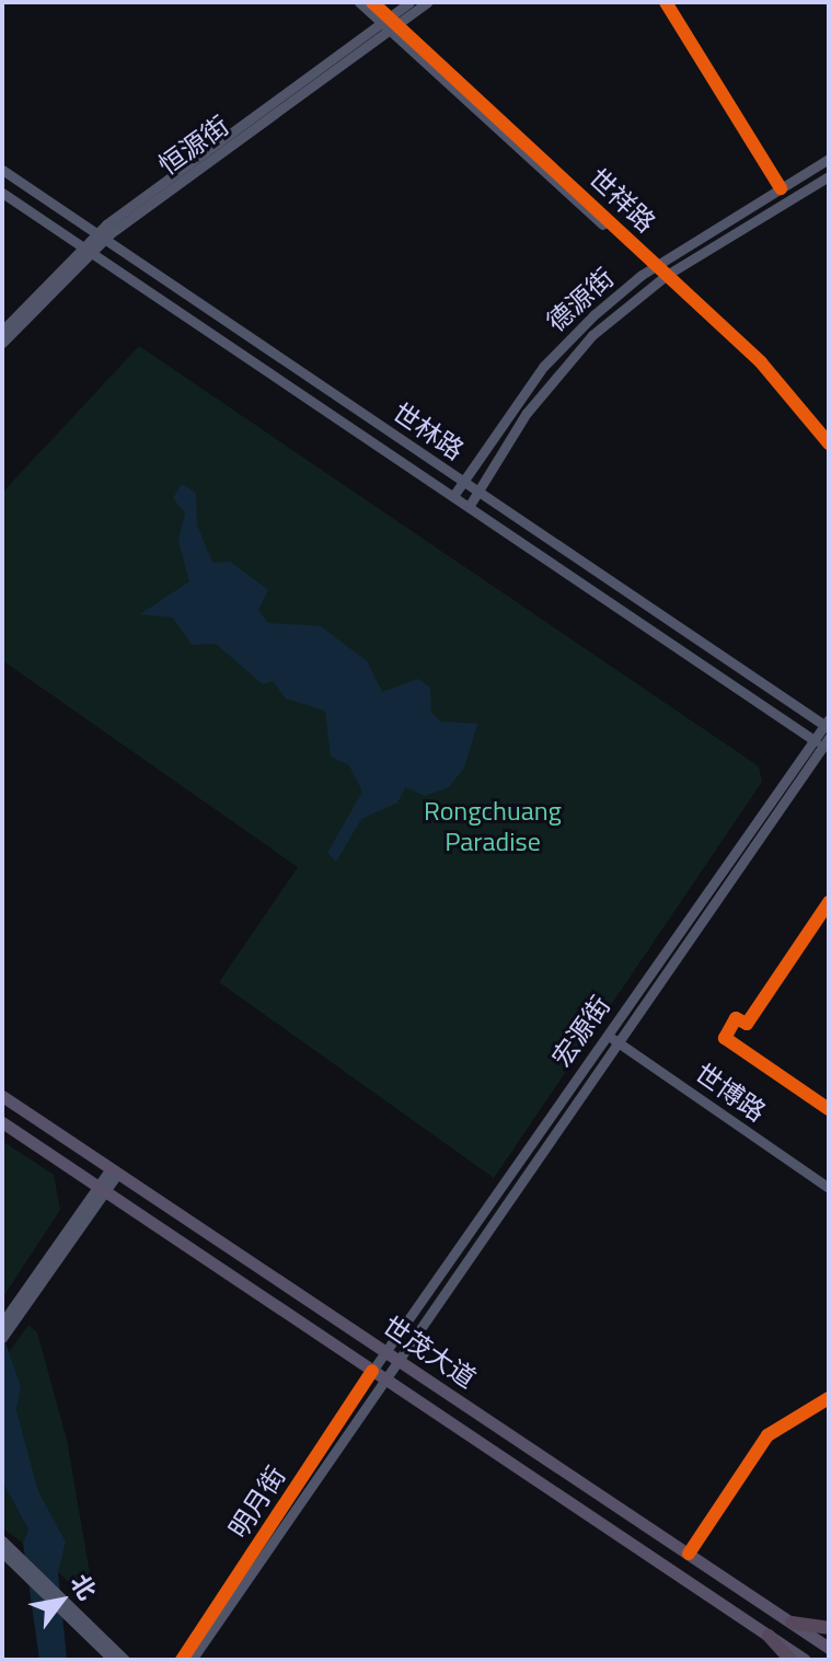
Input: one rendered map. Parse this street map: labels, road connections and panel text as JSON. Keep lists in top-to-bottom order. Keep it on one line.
{"streets":{"main road":["恒源街","世祥路","德源街","世林路","宏源街","世博路","世茂大道","明月街"]},"crossings":[["恒源街","世祥路"],["恒源街","世林路"],["世祥路","德源街"],["德源街","世林路"],["世林路","宏源街"],["宏源街","世博路"],["宏源街","世茂大道"],["宏源街","明月街"],["世茂大道","明月街"]],"parks":["Rongchuang Paradise"],"north":"top right"}
